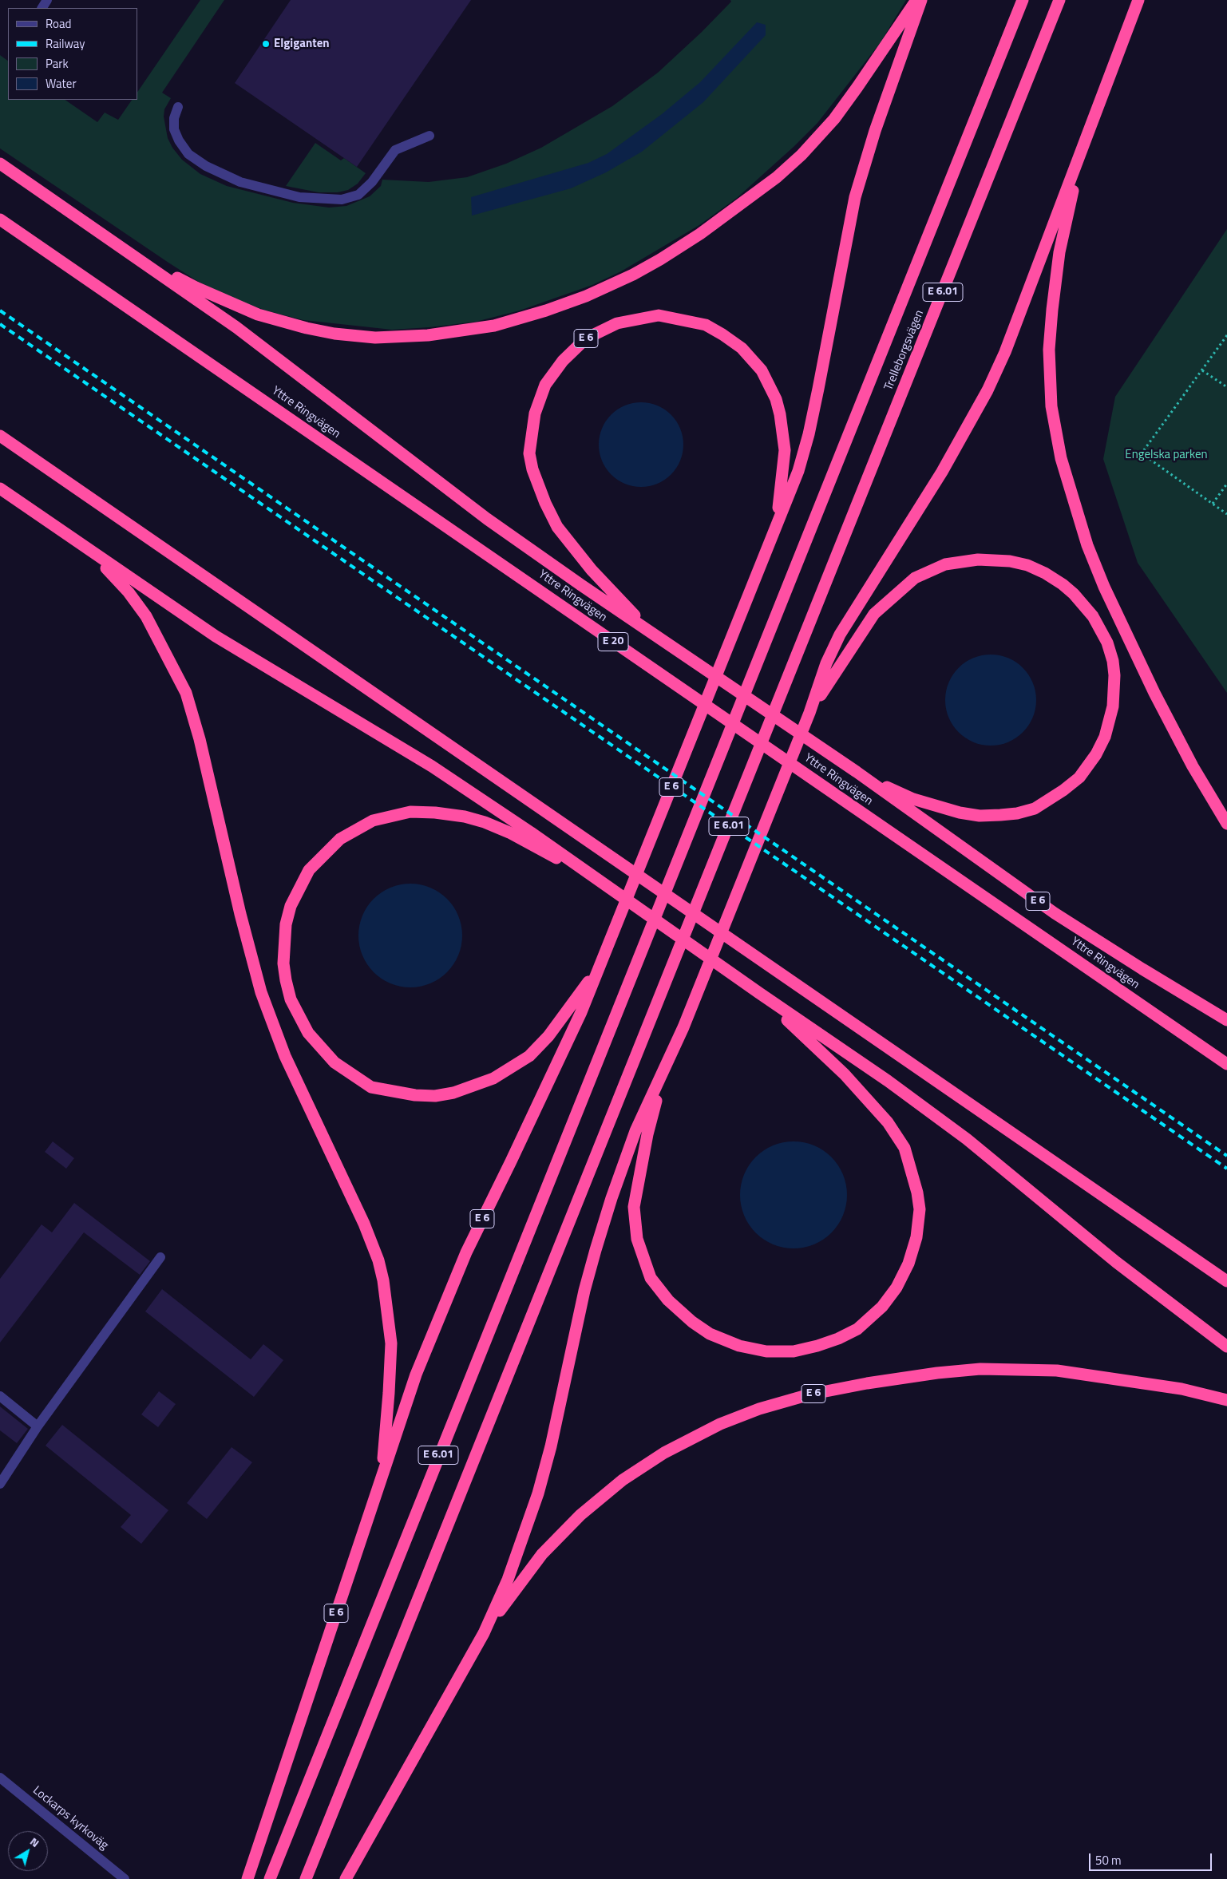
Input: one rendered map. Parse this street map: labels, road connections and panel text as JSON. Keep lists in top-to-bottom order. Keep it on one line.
{"streets":{"highway":["E 6.01","E 6","Trelleborgsvägen","Yttre Ringvägen","E 20"],"street":["Lockarps kyrkoväg"]},"parks":["Engelska parken"],"places":["Elgiganten"],"legend":["Road","Railway","Park","Water"],"scale_bar":"50 m","north":"top right"}
